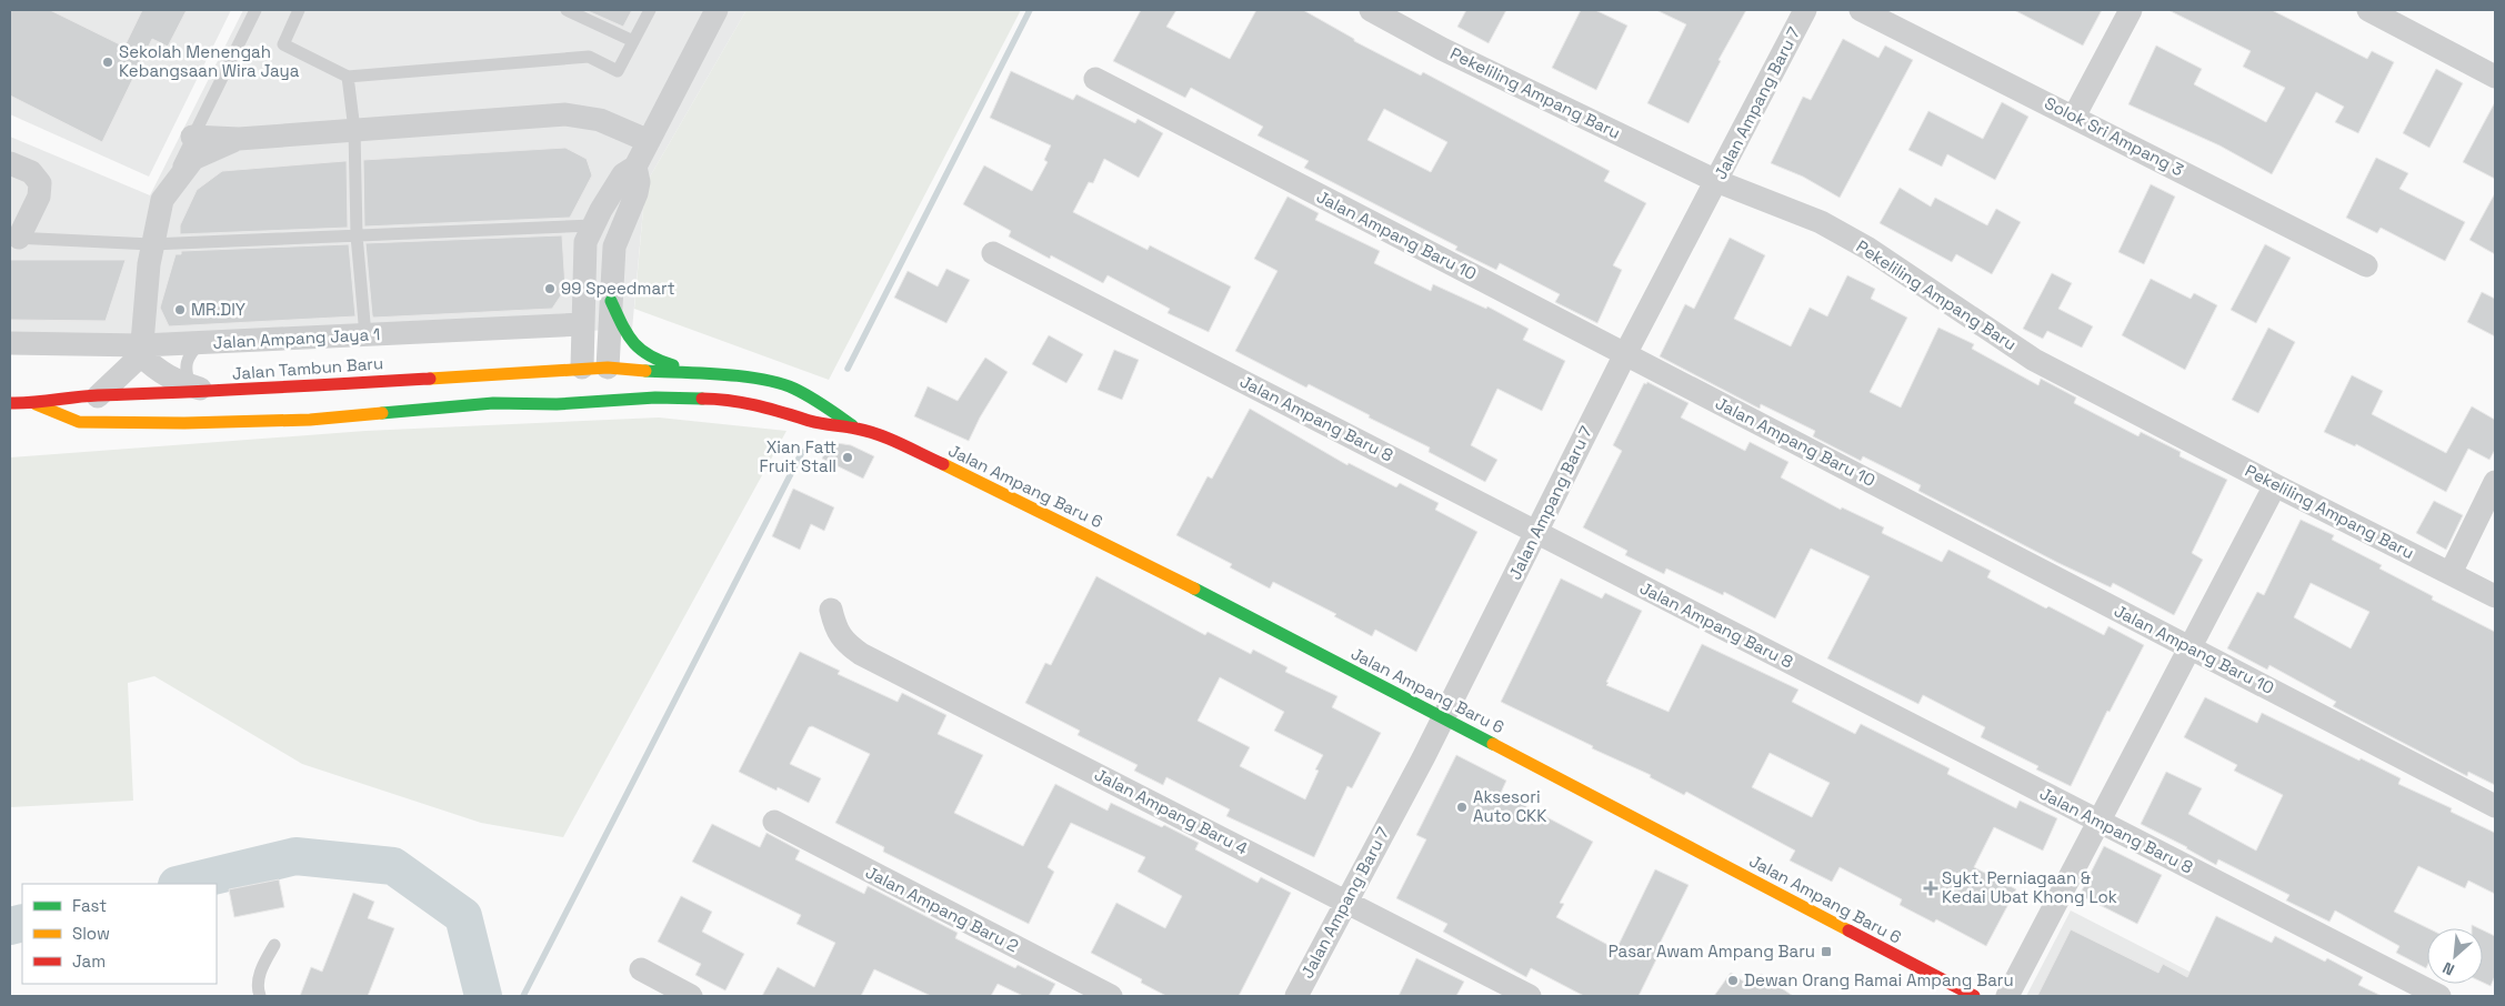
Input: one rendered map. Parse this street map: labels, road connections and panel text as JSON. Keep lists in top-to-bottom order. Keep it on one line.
{"streets":{"main road":["Jalan Tambun Baru","Jalan Ampang Baru 6"],"street":["Pekeliling Ampang Baru","Jalan Ampang Baru 7","Solok Sri Ampang 3","Jalan Ampang Baru 10","Jalan Ampang Jaya 1","Jalan Ampang Baru 8","Jalan Ampang Baru 4","Jalan Ampang Baru 2"]},"crossings":[["Pekeliling Ampang Baru","Jalan Ampang Baru 7"],["Jalan Ampang Baru 7","Jalan Ampang Baru 10"],["Jalan Ampang Baru 7","Jalan Ampang Baru 8"],["Jalan Ampang Baru 7","Jalan Ampang Baru 6"],["Jalan Ampang Baru 7","Jalan Ampang Baru 4"],["Jalan Tambun Baru","Jalan Ampang Baru 6"]],"places":{"other":["Sekolah Menengah Kebangsaan Wira Jaya","99 Speedmart","MR.DIY","Xian Fatt Fruit Stall","Aksesori Auto CKK","Dewan Orang Ramai Ampang Baru"],"health":["Sykt. Perniagaan & Kedai Ubat Khong Lok"],"transit":["Pasar Awam Ampang Baru"]},"legend":["Fast","Slow","Jam"],"north":"bottom left"}
